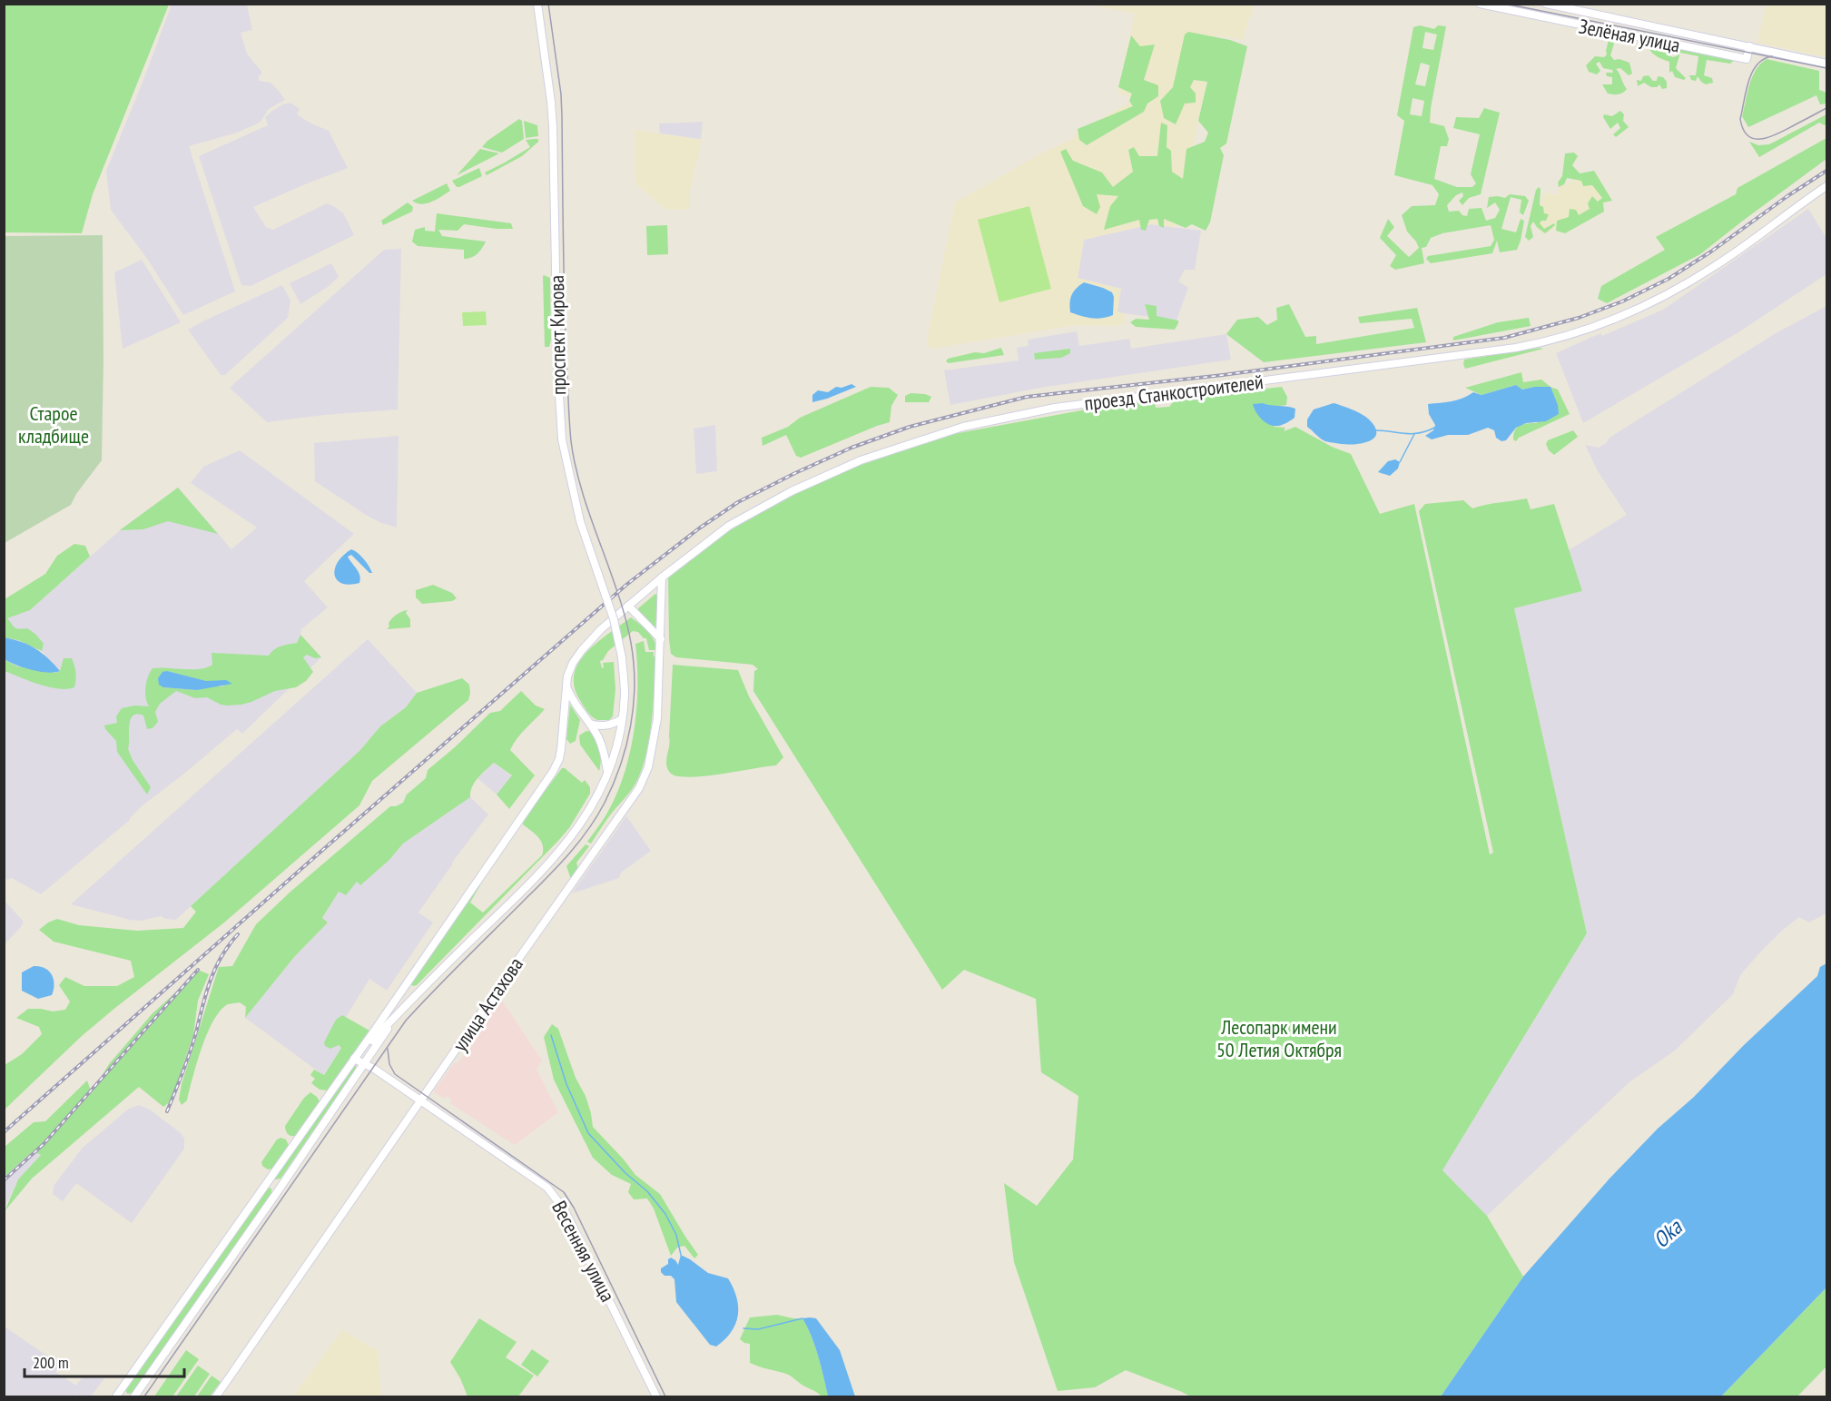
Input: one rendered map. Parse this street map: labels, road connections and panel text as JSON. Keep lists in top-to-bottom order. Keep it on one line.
{"streets":{"main road":["Зелёная улица","проспект Кирова","проезд Станкостроителей","улица Астахова","Весенняя улица"]},"crossings":[["проезд Станкостроителей","улица Астахова"],["улица Астахова","Весенняя улица"]],"water":["Oka"],"parks":["Старое кладбище","Лесопарк имени 50 Летия Октября"],"scale_bar":"200 m"}
